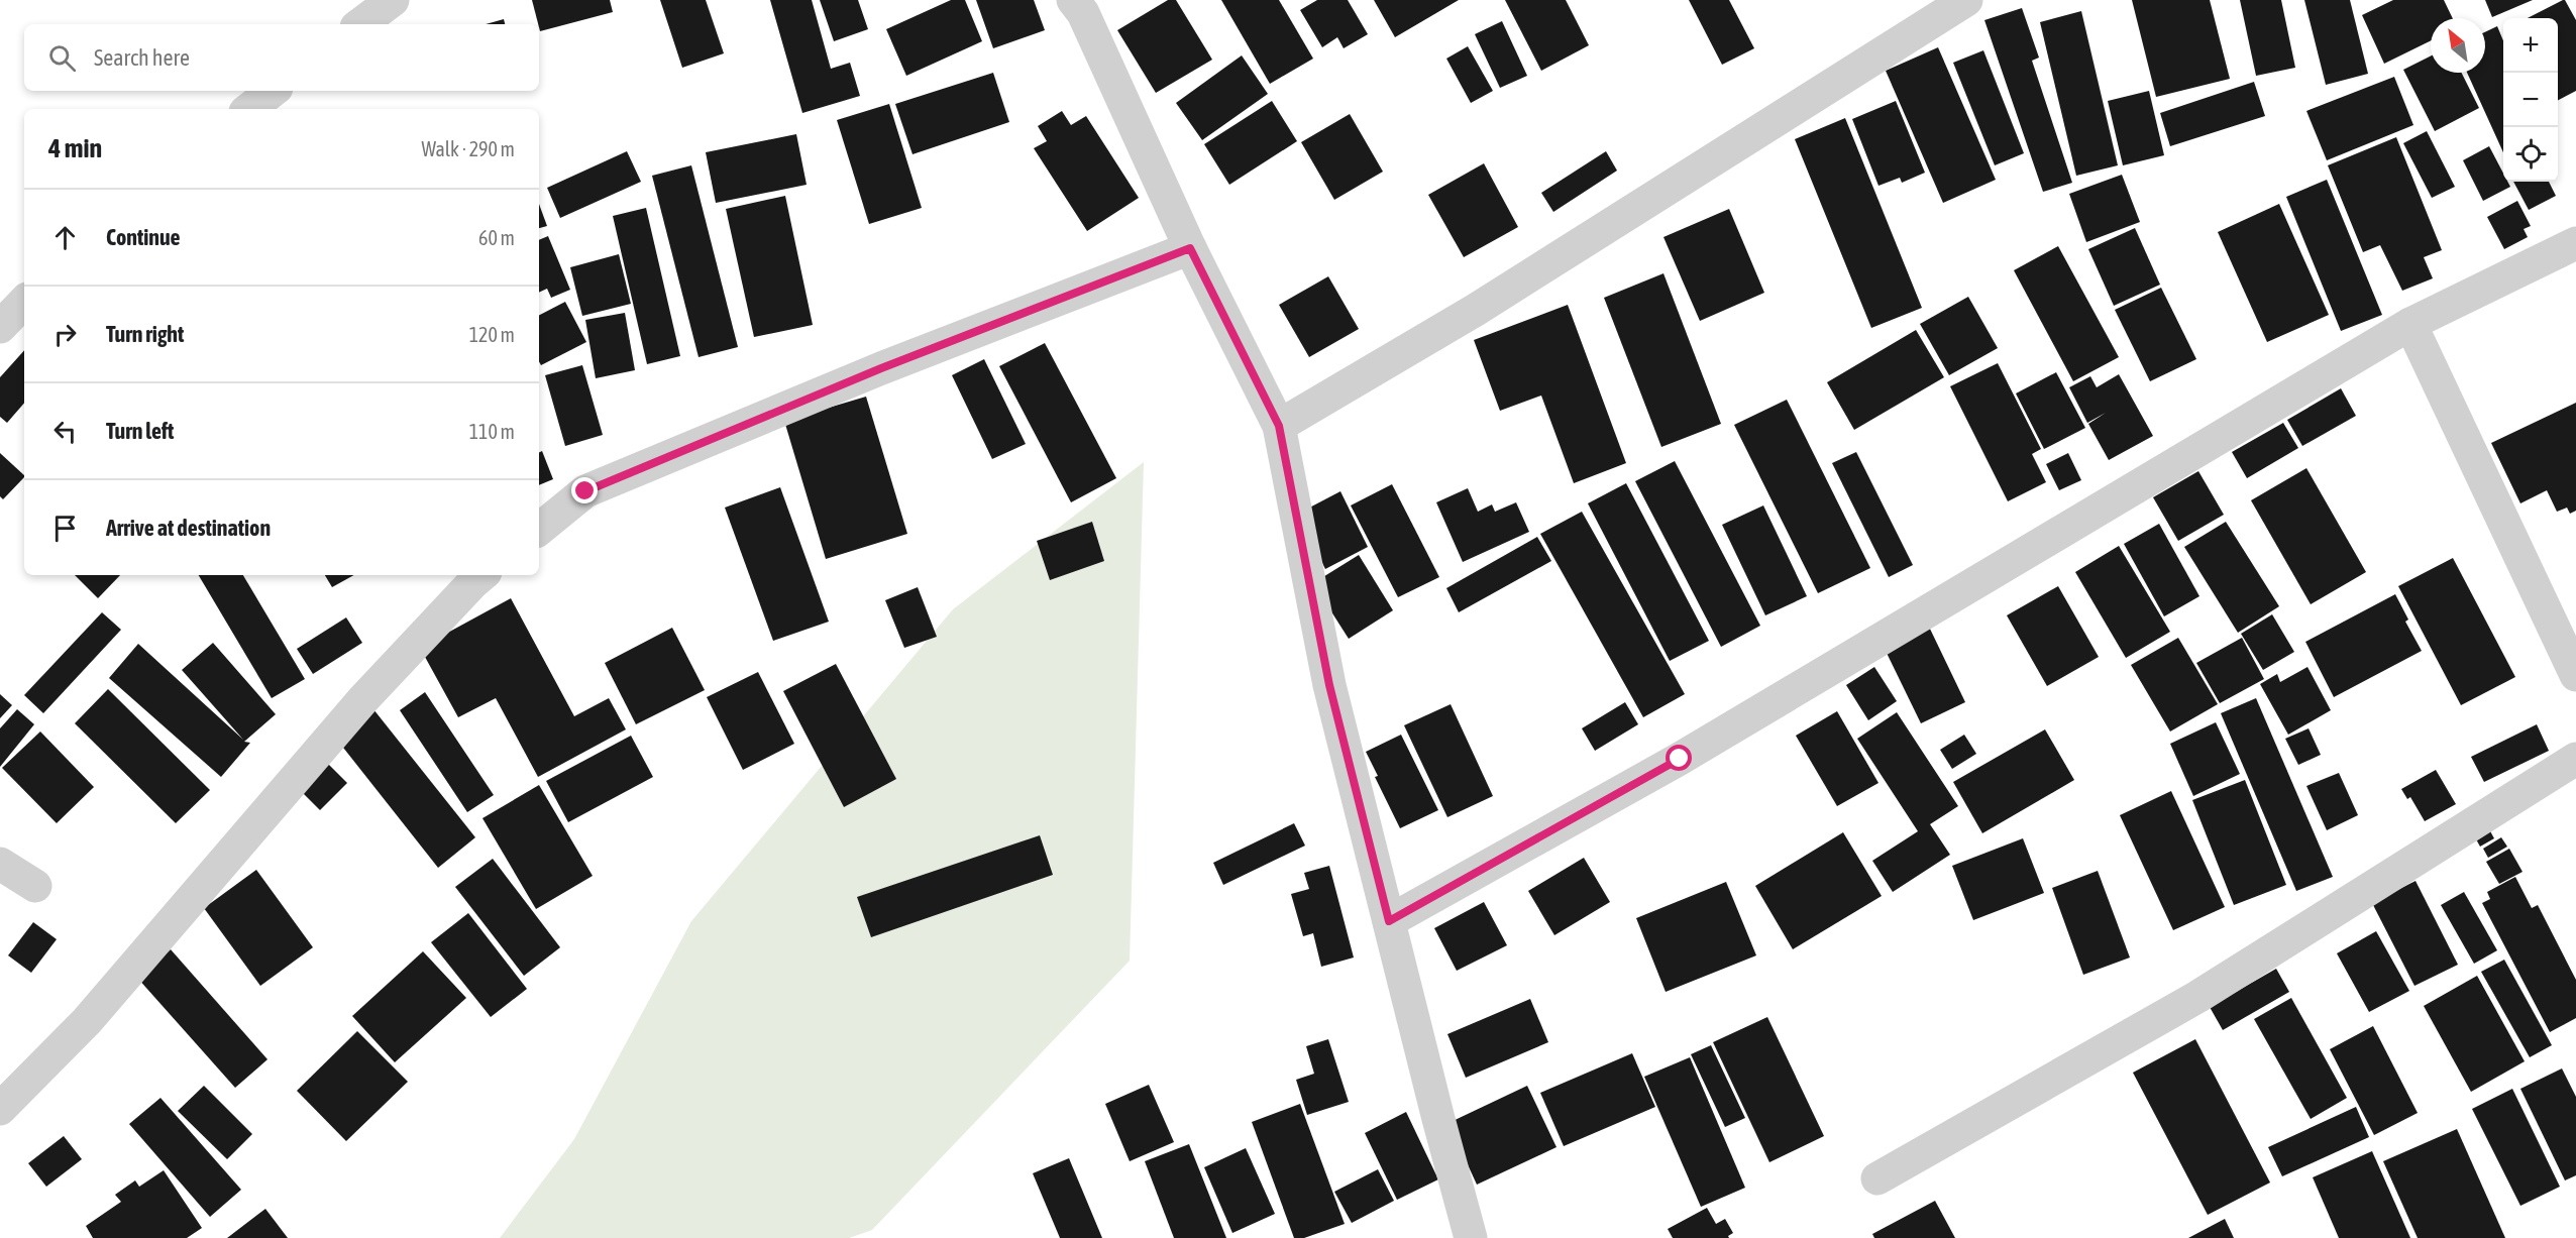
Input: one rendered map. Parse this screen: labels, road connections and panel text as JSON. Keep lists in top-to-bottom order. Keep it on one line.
{"north":"top left","page":{"map_buttons":["+","−"],"search":"Search here","heading":["4 min","Walk · 290 m"],"list":[["Continue","60 m"],["Turn right","120 m"],["Turn left","110 m"],"Arrive at destination"]}}
